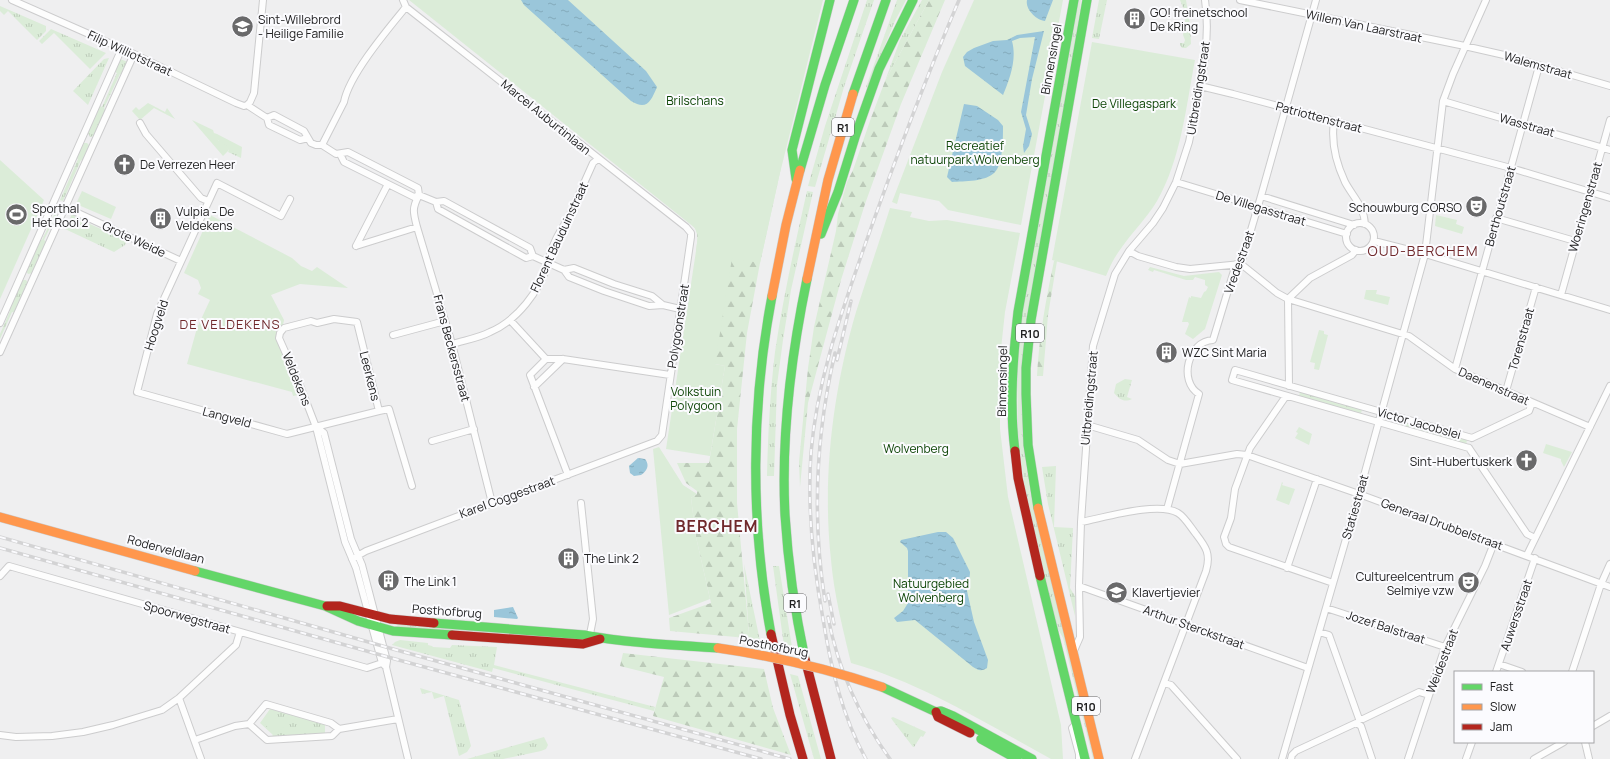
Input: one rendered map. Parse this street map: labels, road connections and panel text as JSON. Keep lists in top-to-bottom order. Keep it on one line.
{"streets":{"main road":["Binnensingel","R1","R10","Roderveldlaan","Posthofbrug"],"street":["Willem Van Laarstraat","Filip Williotstraat","Walemstraat","Uitbreidingstraat","Marcel Auburtinlaan","Patriottenstraat","Wasstraat","Berthoutstraat","Woeringenstraat","De Villegasstraat","Florent Bauduinstraat","Grote Weide","Vredestraat","Hoogveld","Polygoonstraat","Torenstraat","Frans Beckersstraat","Leerkens","Veldekens","Daenenstraat","Langveld","Victor Jacobslei","Karel Coggestraat","Statiestraat","Generaal Drubbelstraat","Auwersstraat","Spoorwegstraat","Arthur Sterckstraat","Jozef Balstraat","Weidestraat"]},"crossings":[["Willem Van Laarstraat","Walemstraat"],["Willem Van Laarstraat","Vredestraat"],["Willem Van Laarstraat","Statiestraat"],["Binnensingel","Uitbreidingstraat"],["Walemstraat","Berthoutstraat"],["Walemstraat","Statiestraat"],["Uitbreidingstraat","Patriottenstraat"],["Uitbreidingstraat","De Villegasstraat"],["Uitbreidingstraat","Arthur Sterckstraat"],["Marcel Auburtinlaan","Florent Bauduinstraat"],["Marcel Auburtinlaan","Polygoonstraat"],["Patriottenstraat","Berthoutstraat"],["Patriottenstraat","Woeringenstraat"],["Patriottenstraat","Vredestraat"],["Patriottenstraat","Statiestraat"],["Wasstraat","Berthoutstraat"],["Wasstraat","Woeringenstraat"],["Wasstraat","Statiestraat"],["Berthoutstraat","Daenenstraat"],["De Villegasstraat","Vredestraat"],["Florent Bauduinstraat","Frans Beckersstraat"],["Grote Weide","Hoogveld"],["Vredestraat","Daenenstraat"],["Vredestraat","Generaal Drubbelstraat"],["Hoogveld","Langveld"],["Polygoonstraat","Karel Coggestraat"],["Torenstraat","Daenenstraat"],["Frans Beckersstraat","Karel Coggestraat"],["Leerkens","Veldekens"],["Leerkens","Langveld"],["Veldekens","Langveld"],["Veldekens","Karel Coggestraat"],["Daenenstraat","Statiestraat"],["Victor Jacobslei","Statiestraat"],["Statiestraat","Generaal Drubbelstraat"],["Statiestraat","Arthur Sterckstraat"],["Statiestraat","Jozef Balstraat"],["Generaal Drubbelstraat","Auwersstraat"],["Generaal Drubbelstraat","Weidestraat"],["Roderveldlaan","Posthofbrug"],["Jozef Balstraat","Weidestraat"]],"districts":["OUD-BERCHEM","DE VELDEKENS","BERCHEM"],"parks":["Brilschans","De Villegaspark","Recreatief natuurpark Wolvenberg","Volkstuin Polygoon","Wolvenberg","Natuurgebied Wolvenberg"],"places":{"building":["GO! freinetschool De kRing","Vulpia - De Veldekens","WZC Sint Maria","The Link 2","The Link 1"],"school or university":["Sint-Willebrord - Heilige Familie","Klavertjevier"],"church":["De Verrezen Heer","Sint-Hubertuskerk"],"theatre":["Schouwburg CORSO","Cultureelcentrum Selmiye vzw"],"sports":["Sporthal Het Rooi 2"]},"legend":["Fast","Slow","Jam"]}
